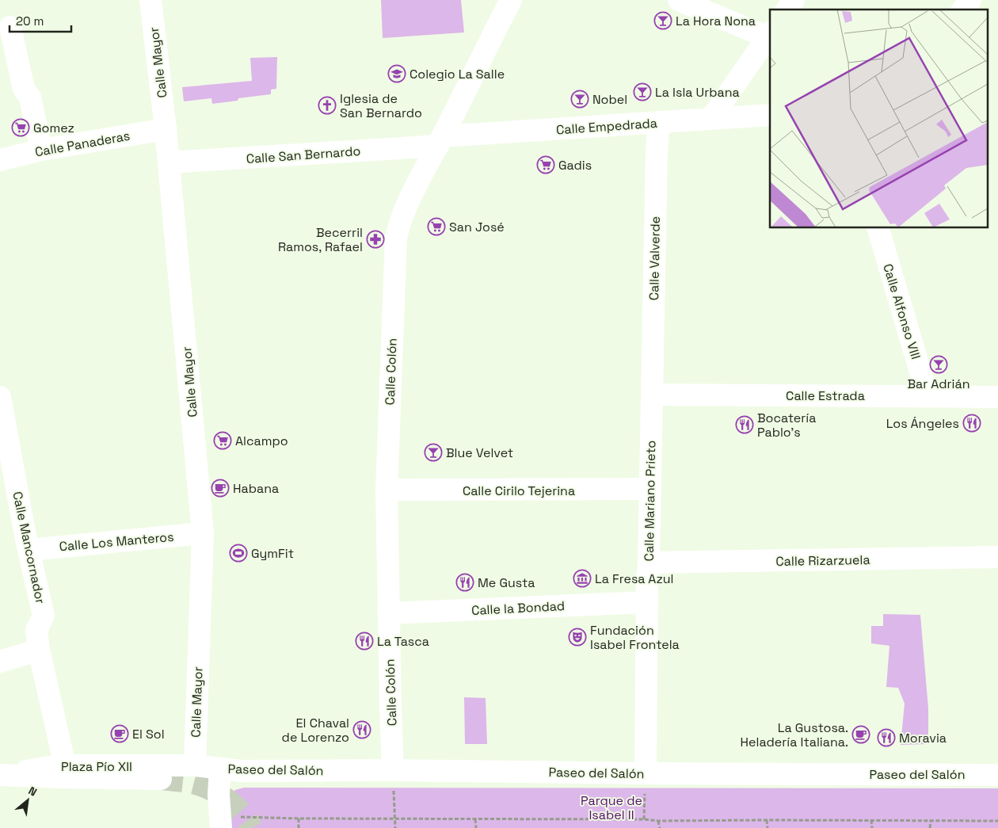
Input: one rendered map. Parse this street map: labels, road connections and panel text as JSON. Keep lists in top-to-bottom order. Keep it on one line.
{"streets":{"street":["Calle Mayor","Calle Empedrada","Calle Panaderas","Calle San Bernardo","Calle Valverde","Calle Alfonso VIII","Calle Colón","Calle Estrada","Calle Cirilo Tejerina","Calle Mariano Prieto","Calle Los Manteros","Calle Mancornador","Calle Rizarzuela","Calle la Bondad","Plaza Pío XII","Paseo del Salón"]},"crossings":[["Calle Mayor","Calle Panaderas"],["Calle Mayor","Calle San Bernardo"],["Calle Mayor","Calle Los Manteros"],["Calle Mayor","Plaza Pío XII"],["Calle Mayor","Paseo del Salón"],["Calle Empedrada","Calle San Bernardo"],["Calle Empedrada","Calle Valverde"],["Calle Empedrada","Calle Colón"],["Calle San Bernardo","Calle Colón"],["Calle Valverde","Calle Estrada"],["Calle Valverde","Calle Mariano Prieto"],["Calle Alfonso VIII","Calle Estrada"],["Calle Colón","Calle Cirilo Tejerina"],["Calle Colón","Calle la Bondad"],["Calle Colón","Paseo del Salón"],["Calle Estrada","Calle Mariano Prieto"],["Calle Cirilo Tejerina","Calle Mariano Prieto"],["Calle Mariano Prieto","Calle Rizarzuela"],["Calle Mariano Prieto","Calle la Bondad"],["Calle Mariano Prieto","Paseo del Salón"],["Calle Los Manteros","Calle Mancornador"],["Calle Mancornador","Plaza Pío XII"],["Plaza Pío XII","Paseo del Salón"]],"parks":["Parque de Isabel II"],"places":{"bar":["La Hora Nona","La Isla Urbana","Nobel","Bar Adrián","Blue Velvet"],"school or university":["Colegio La Salle"],"church":["Iglesia de San Bernardo"],"supermarket":["Gomez","Gadis","San José","Alcampo"],"pharmacy":["Becerril Ramos, Rafael"],"restaurant":["Los Ángeles","Bocatería Pablo's","Me Gusta","La Tasca","El Chaval de Lorenzo","Moravia"],"cafe":["Habana","El Sol","La Gustosa. Heladería Italiana."],"sports":["GymFit"],"museum":["La Fresa Azul"],"theatre":["Fundación Isabel Frontela"]},"scale_bar":"20 m","north":"top right"}
